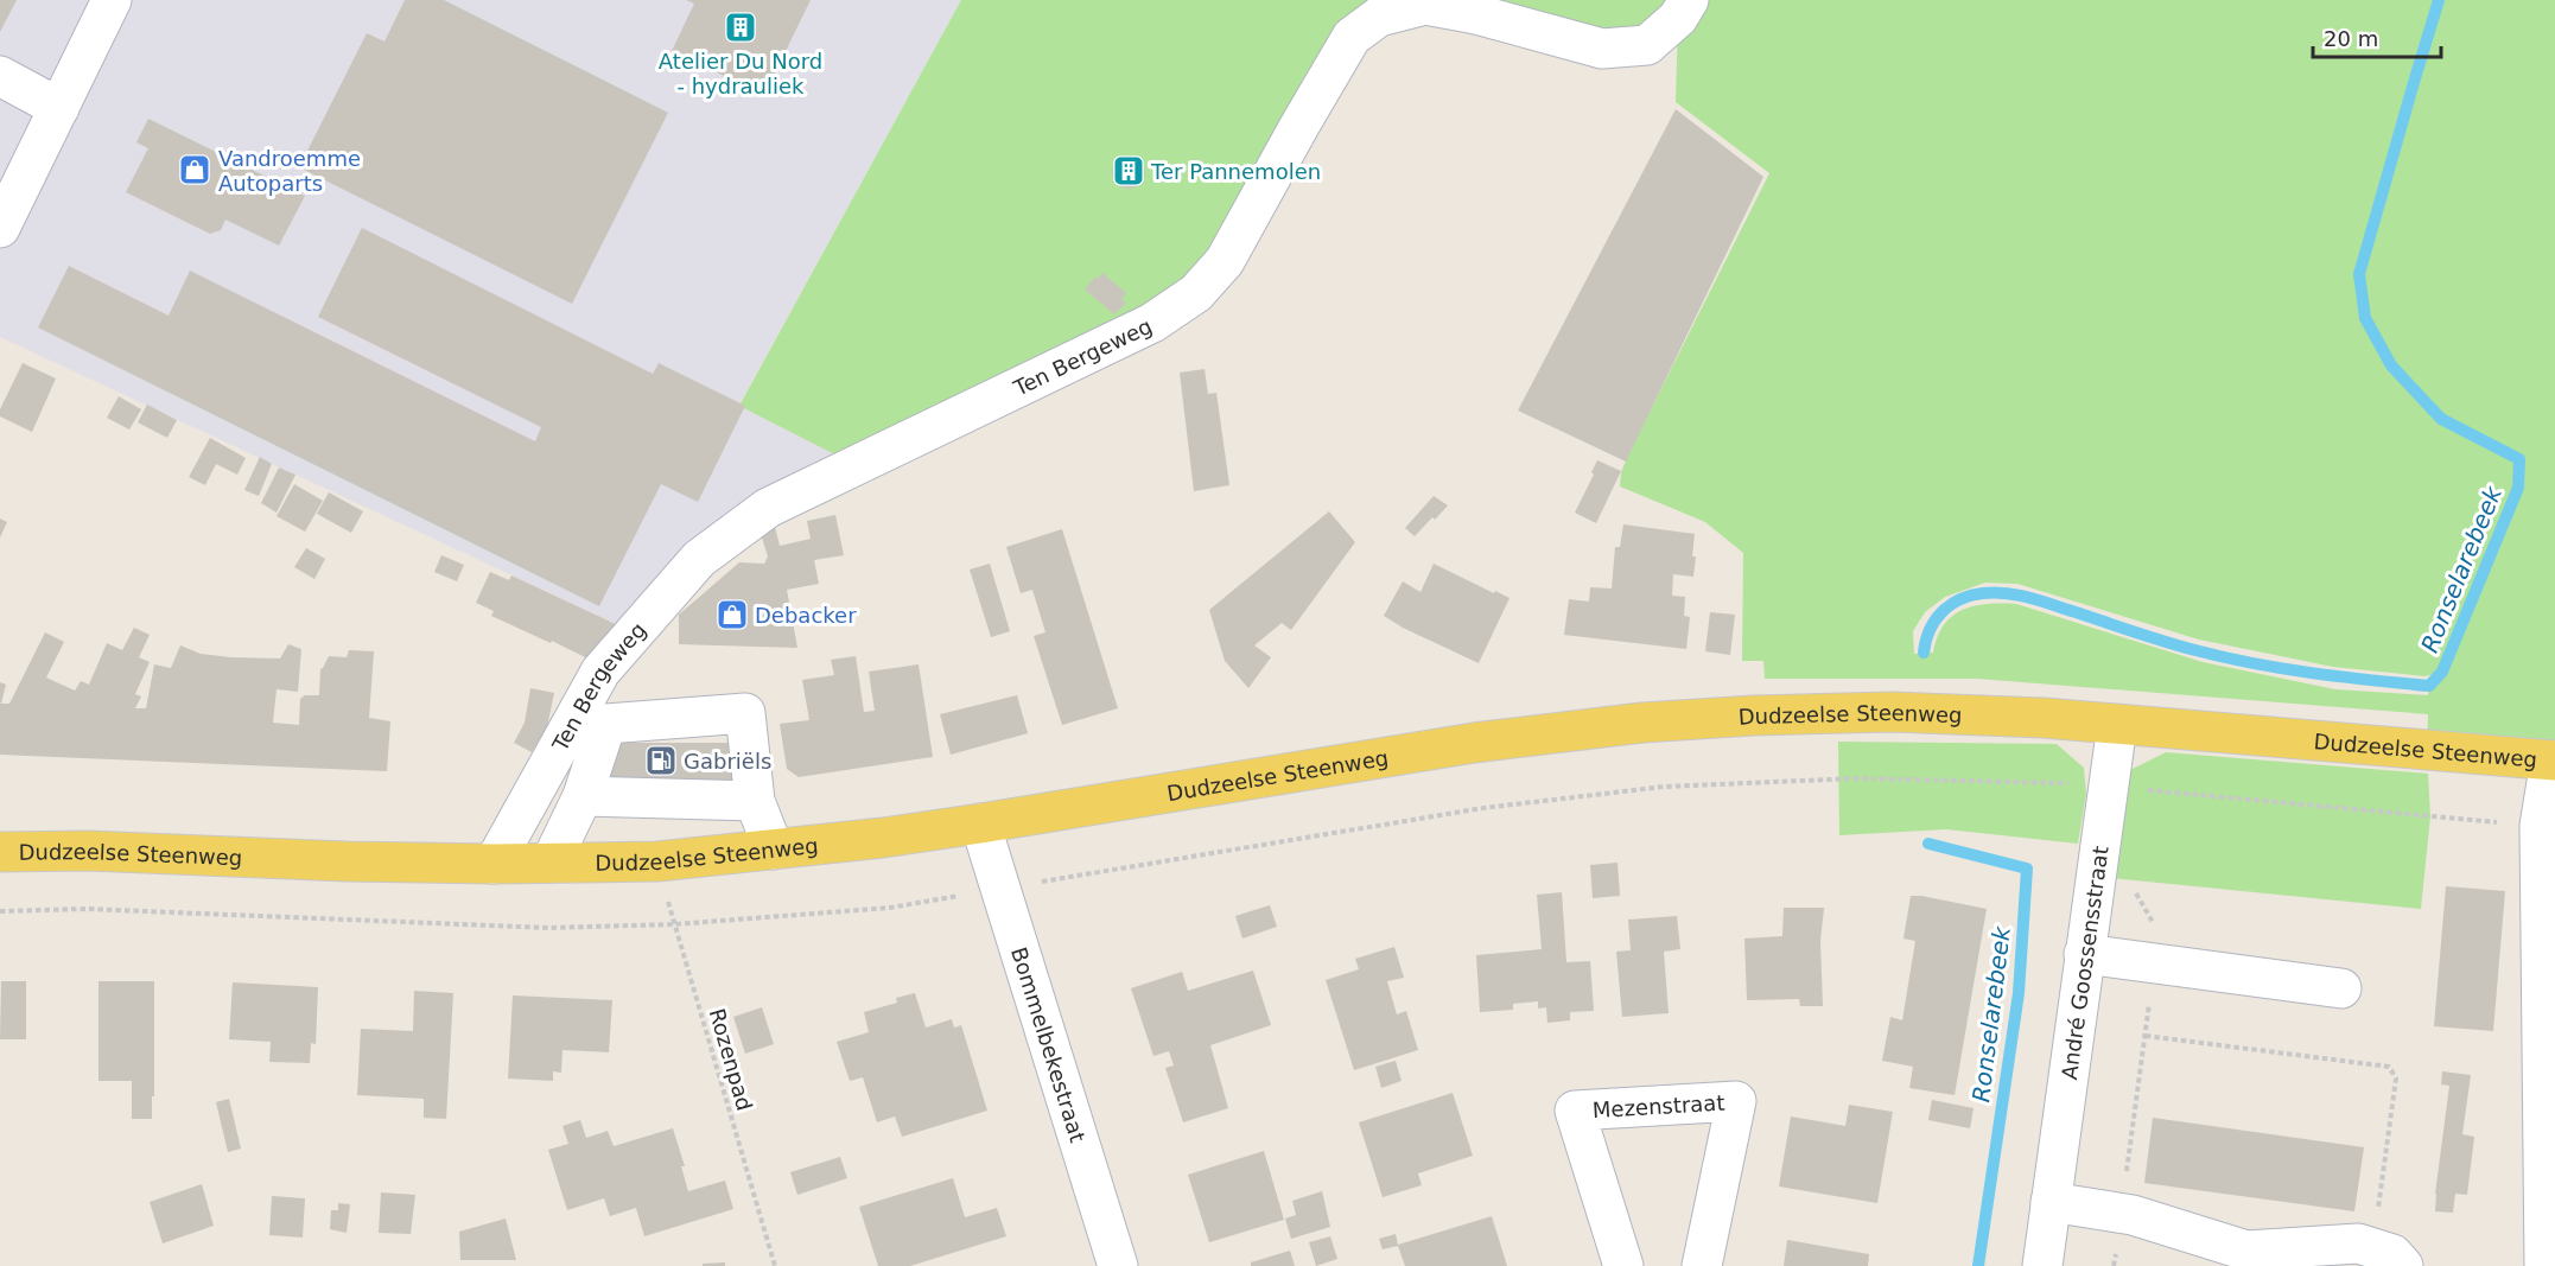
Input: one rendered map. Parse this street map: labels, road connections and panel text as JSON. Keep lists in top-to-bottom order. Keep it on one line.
{"streets":{"main road":["Dudzeelse Steenweg"],"street":["Ten Bergeweg","André Goossensstraat","Bommelbekestraat","Mezenstraat"],"path":["Rozenpad"]},"crossings":[["Ten Bergeweg","Dudzeelse Steenweg"],["Dudzeelse Steenweg","André Goossensstraat"],["Dudzeelse Steenweg","Bommelbekestraat"],["Dudzeelse Steenweg","Rozenpad"]],"water":["Ronselarebeek"],"places":{"building":["Atelier Du Nord - hydrauliek","Ter Pannemolen"],"shop":["Vandroemme Autoparts","Debacker"],"fuel station":["Gabriëls"]},"scale_bar":"20 m"}
